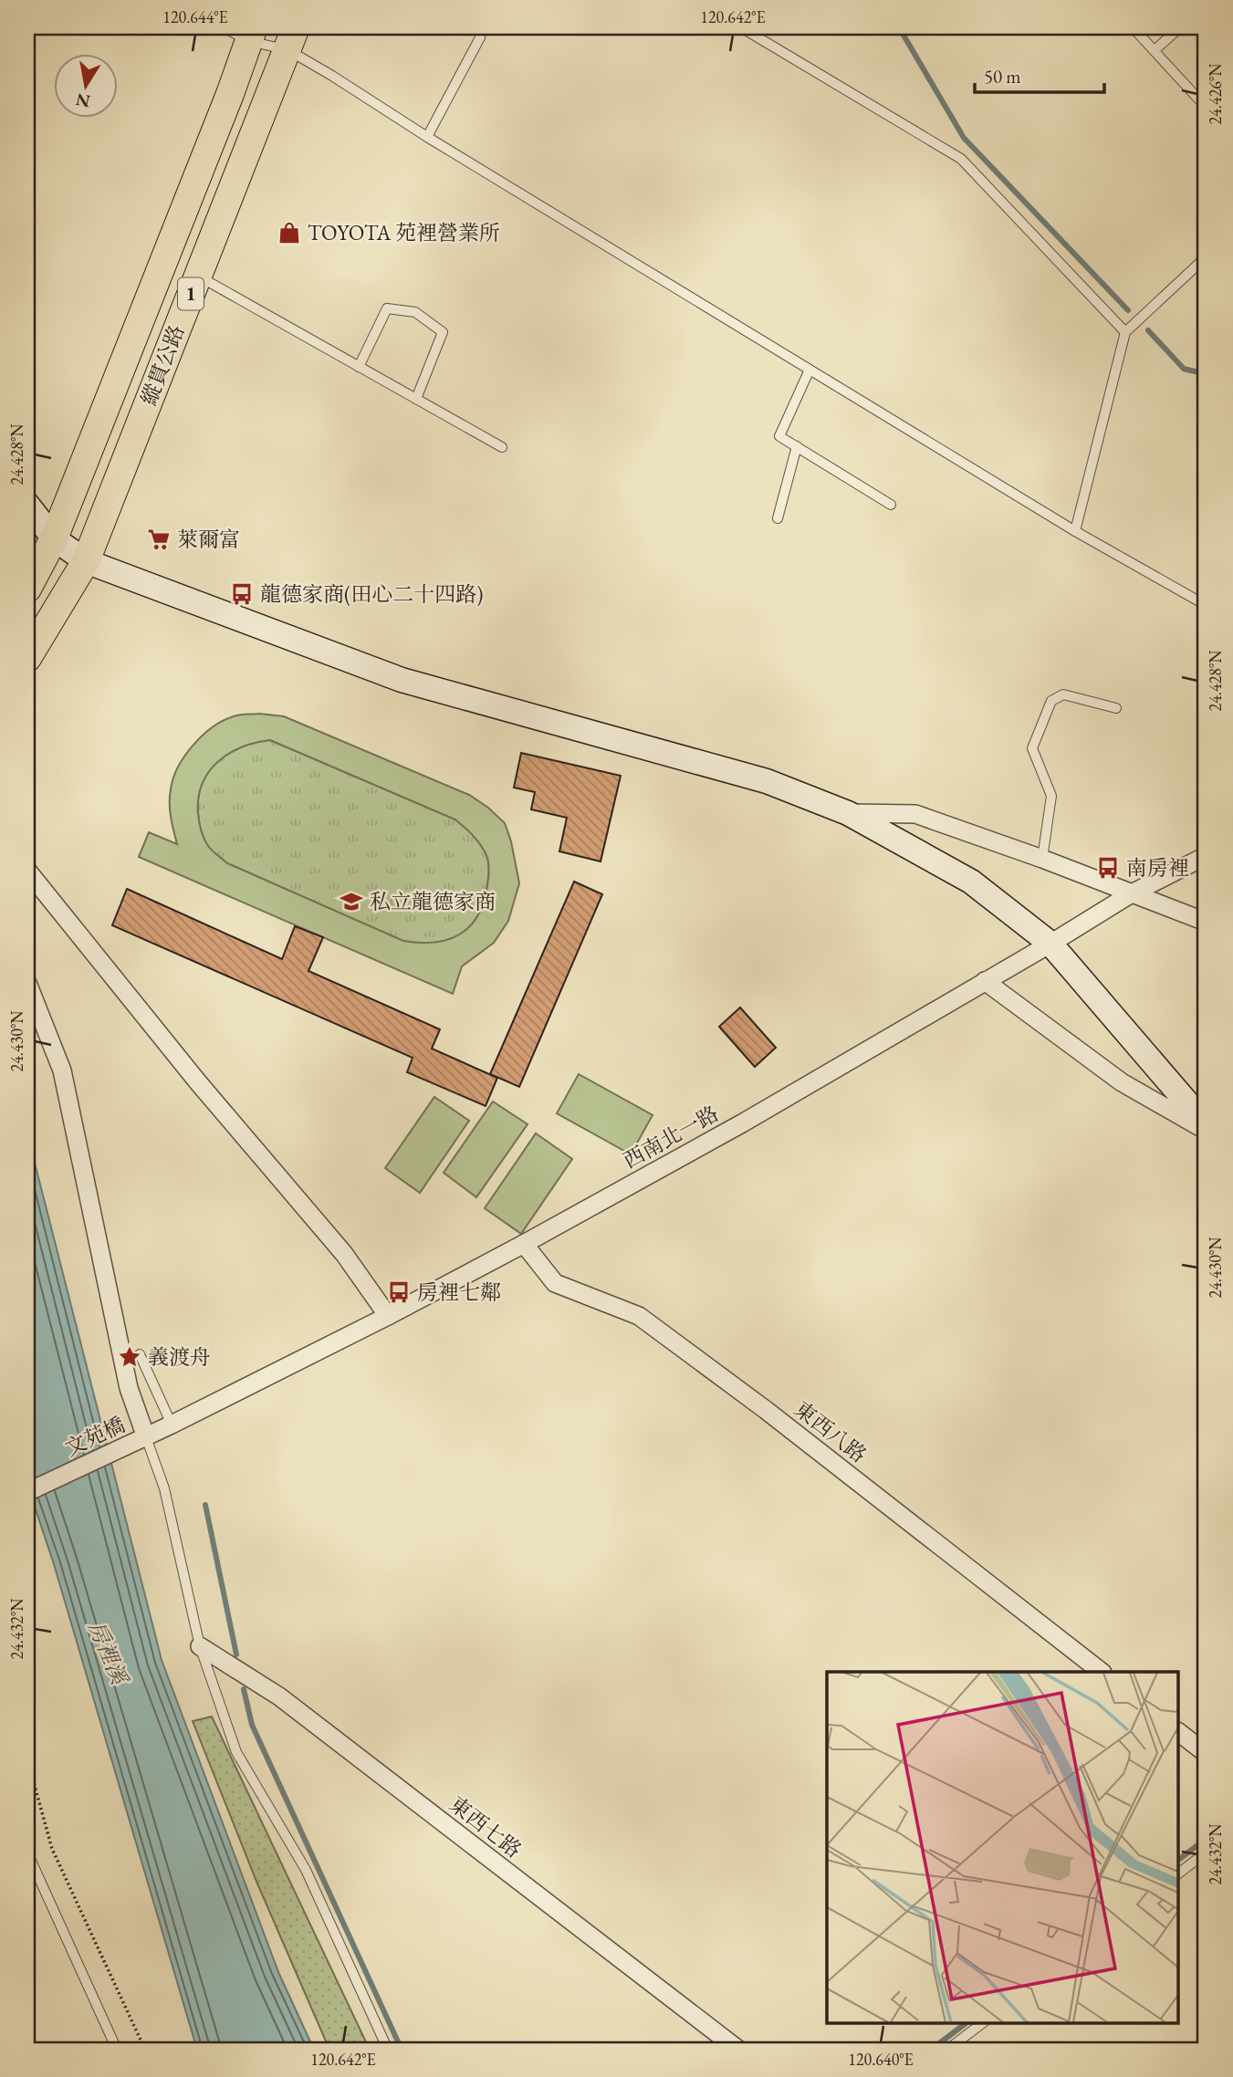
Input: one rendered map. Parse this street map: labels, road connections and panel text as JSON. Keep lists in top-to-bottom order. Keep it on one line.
{"streets":{"main road":["1","縱貫公路"],"street":["西南北一路","東西八路","文苑橋","東西七路"]},"crossings":[["西南北一路","東西八路"],["西南北一路","文苑橋"]],"water":["房裡溪"],"places":{"shop":["TOYOTA 苑裡營業所"],"supermarket":["萊爾富"],"bus stop":["龍德家商(田心二十四路)","南房裡","房裡七鄰"],"school or university":["私立龍德家商"],"place":["義渡舟"]},"scale_bar":"50 m","north":"bottom","coordinates":["120.644°E","120.642°E","24.426°N","24.428°N","24.430°N","24.432°N","120.640°E"]}
